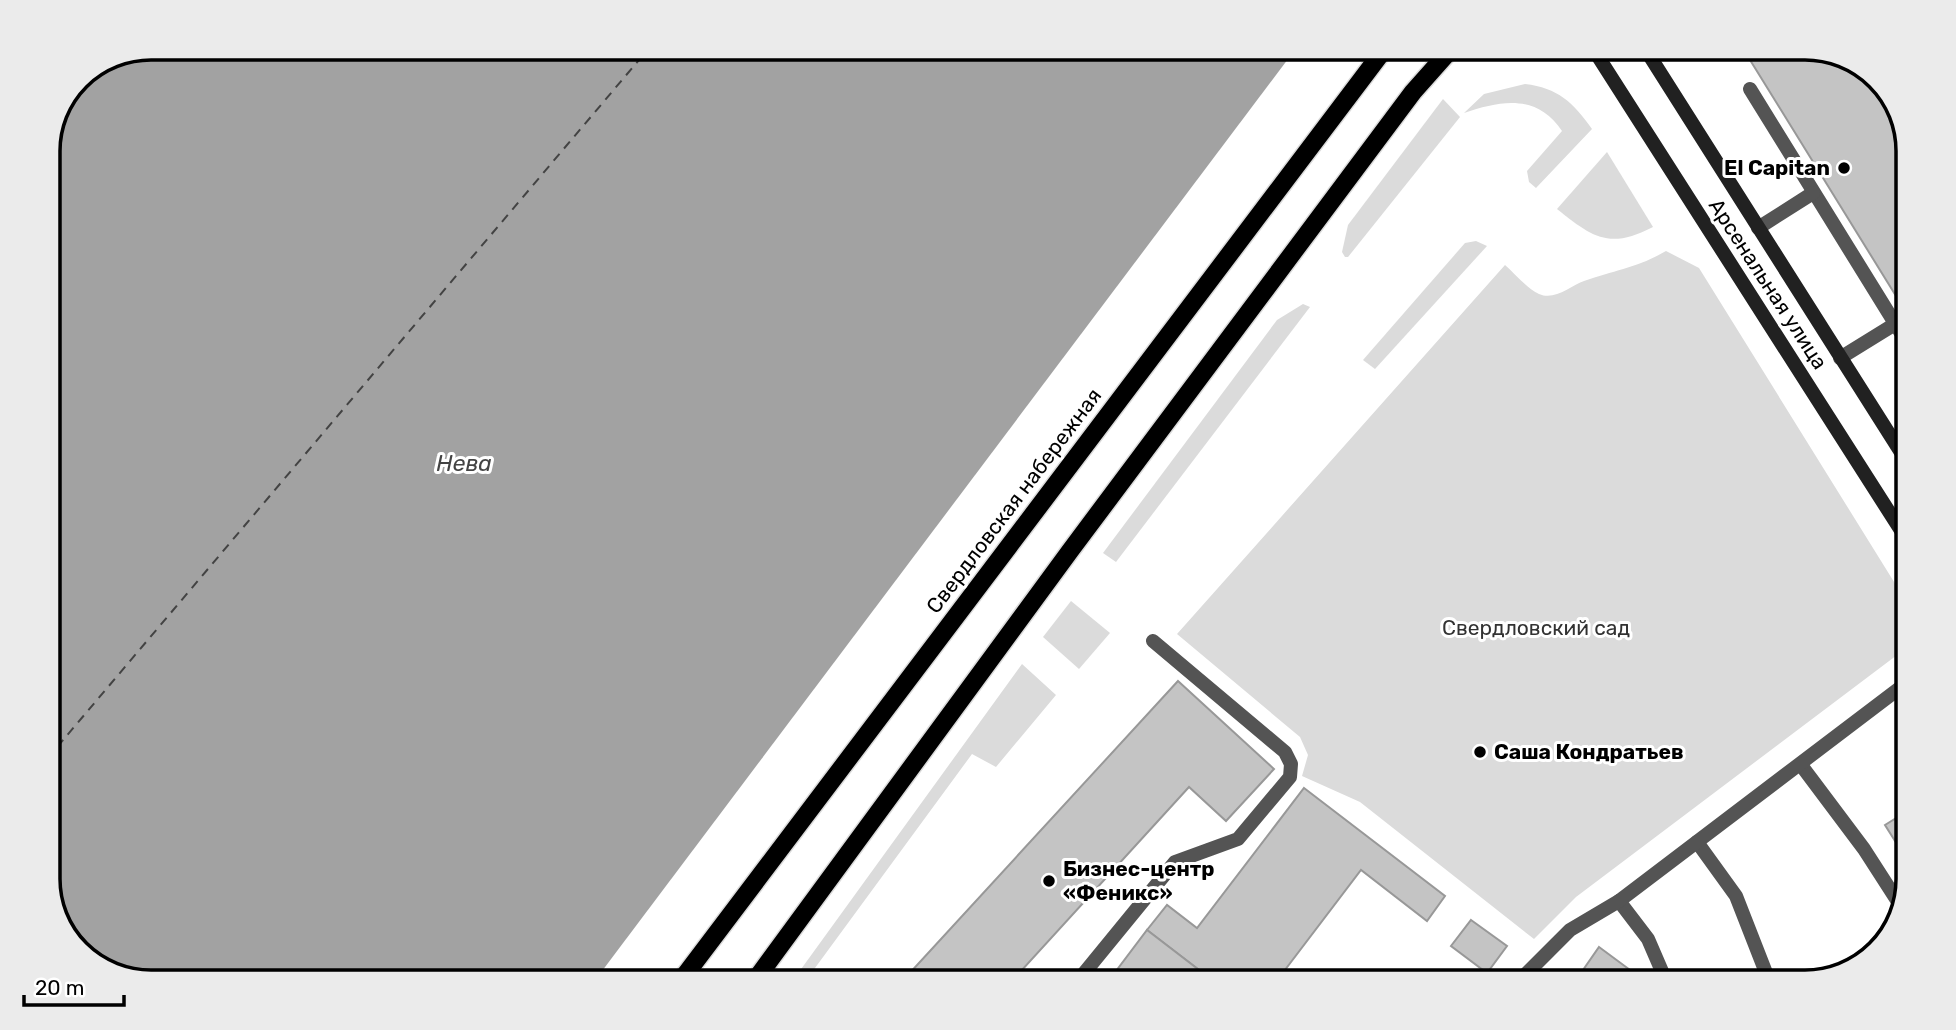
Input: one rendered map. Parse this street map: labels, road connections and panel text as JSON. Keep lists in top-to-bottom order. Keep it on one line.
{"streets":{"main road":["Арсенальная улица","Свердловская набережная"]},"water":["Нева"],"parks":["Свердловский сад"],"places":["El Capitan","Саша Кондратьев","Бизнес-центр «Феникс»"],"scale_bar":"20 m"}
